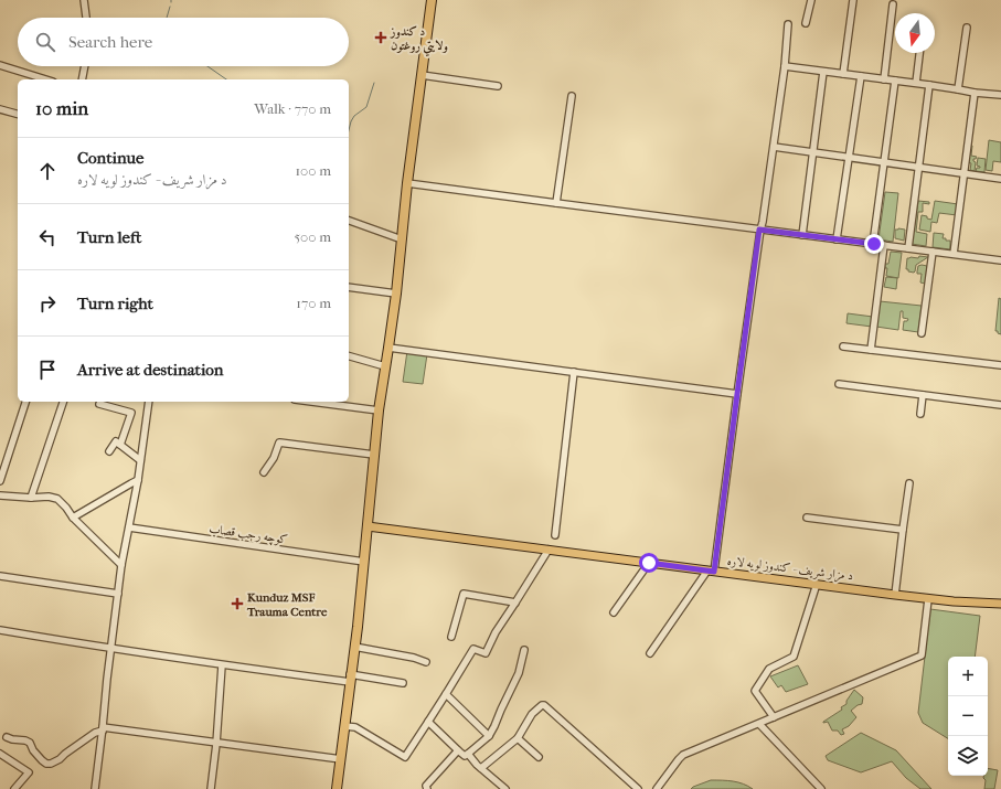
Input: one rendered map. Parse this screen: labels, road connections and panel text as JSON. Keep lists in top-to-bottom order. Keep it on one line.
{"streets":{"main road":["د مزار شریف - کندوز لویه لاره"],"street":["کوچه رجب قصاب"]},"places":{"health":["د کندوز ولایتي روغتون","Kunduz MSF Trauma Centre"]},"north":"bottom","page":{"search":"Search here","heading":["10 min","Walk · 770 m"],"list":[["Continue","د مزار شریف - کندوز لویه لاره","100 m"],["Turn left","500 m"],["Turn right","170 m"],"Arrive at destination"],"map_buttons":["+","−"]}}
